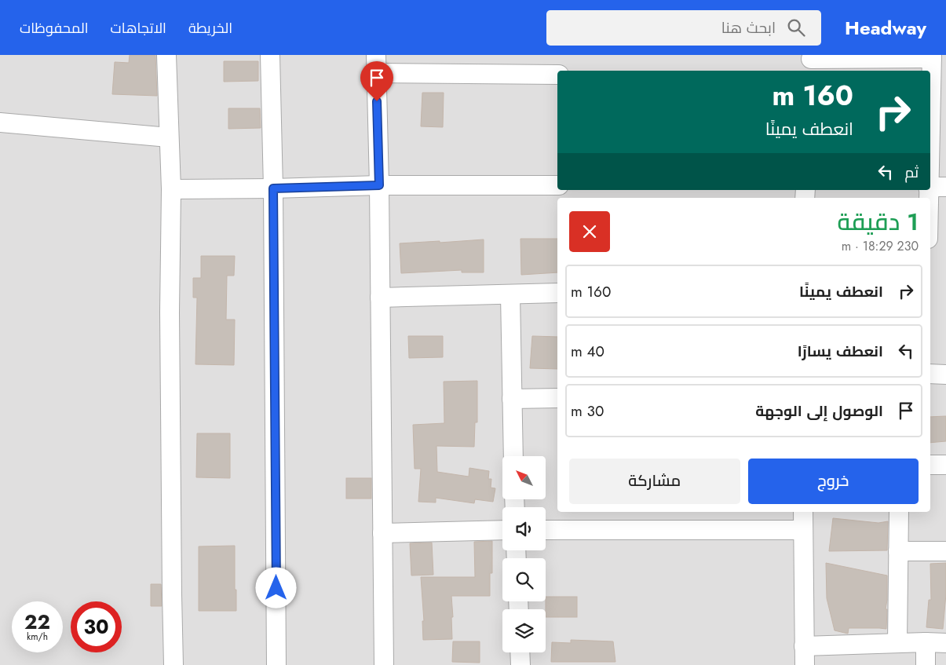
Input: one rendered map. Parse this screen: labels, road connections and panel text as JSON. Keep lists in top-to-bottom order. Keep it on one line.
{"north":"top left","page":{"header":"Headway","search":"ابحث هنا","nav":["الخريطة","الاتجاهات","المحفوظات"],"turn":["160 m","انعطف يمينًا"],"then":"ثم","heading":["1 دقيقة","230 m · 18:29"],"list":[{"name":"انعطف يمينًا","value":"160 m"},{"name":"انعطف يسارًا","value":"40 m"},{"name":"الوصول إلى الوجهة","value":"30 m"}],"buttons":["خروج","مشاركة"],"speed":"22 km/h","limit":"30"}}
